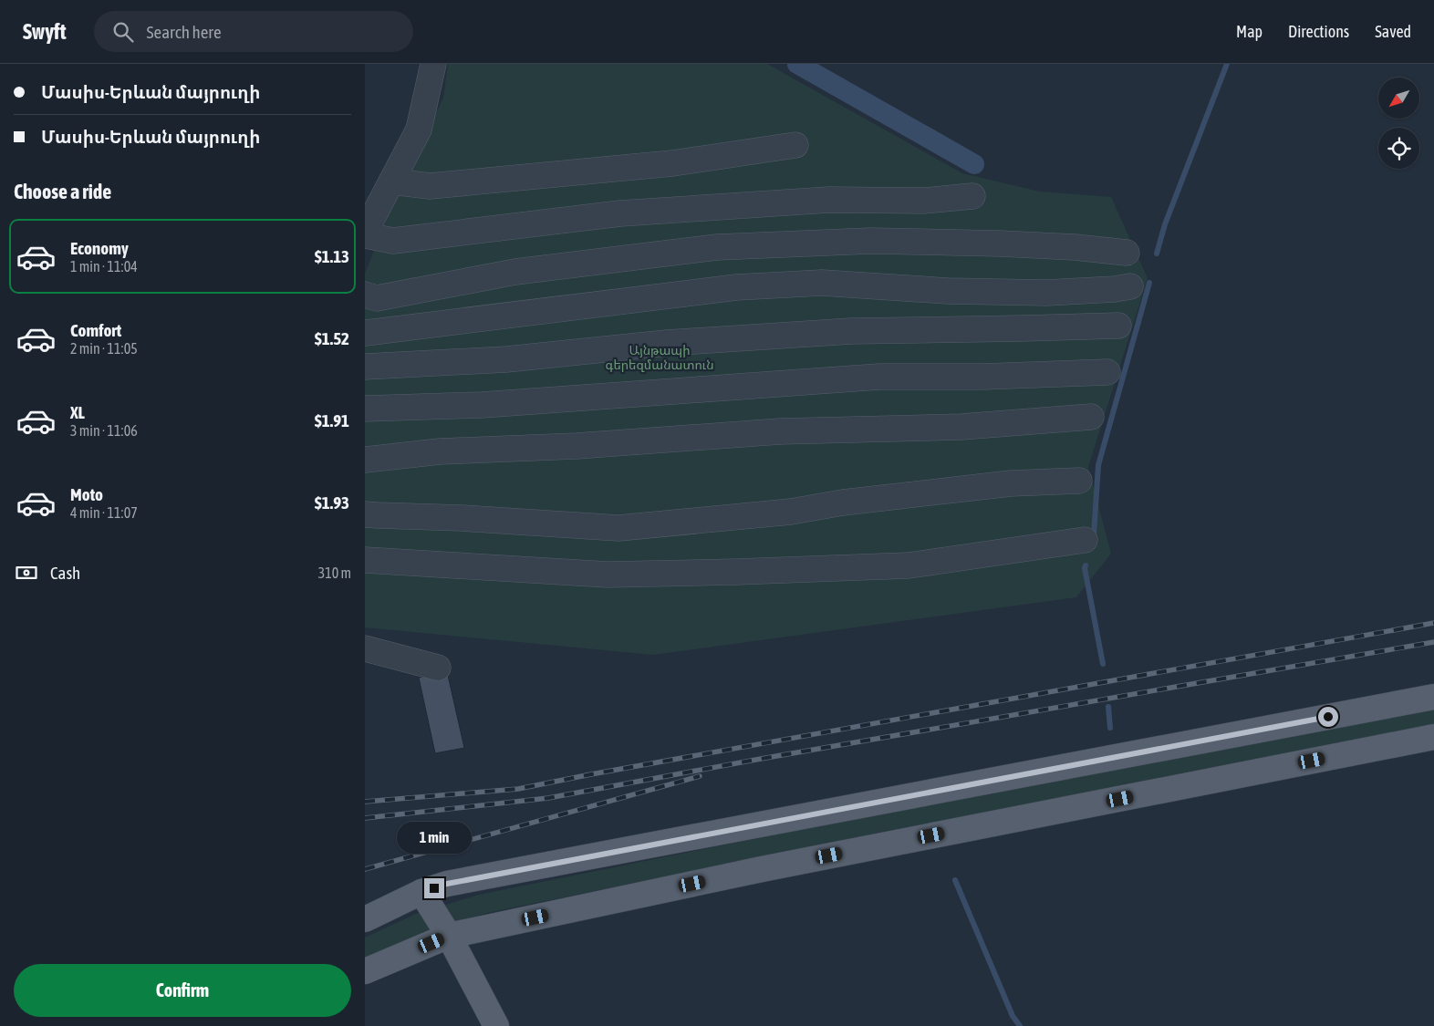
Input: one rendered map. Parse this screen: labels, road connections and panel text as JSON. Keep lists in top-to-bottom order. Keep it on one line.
{"parks":["Այնթապի գերեզմանատուն"],"north":"bottom left","page":{"header":"Swyft","search":"Search here","nav":["Map","Directions","Saved"],"banner":["Մասիս-Երևան մայրուղի","Մասիս-Երևան մայրուղի"],"heading":"Choose a ride","list":[{"name":"Economy","note":"1 min · 11:04","value":"$1.13"},{"name":"Comfort","note":"2 min · 11:05","value":"$1.52"},{"name":"XL","note":"3 min · 11:06","value":"$1.91"},{"name":"Moto","note":"4 min · 11:07","value":"$1.93"}],"pay":["Cash","310 m"],"bubble":"1 min","buttons":"Confirm"}}
